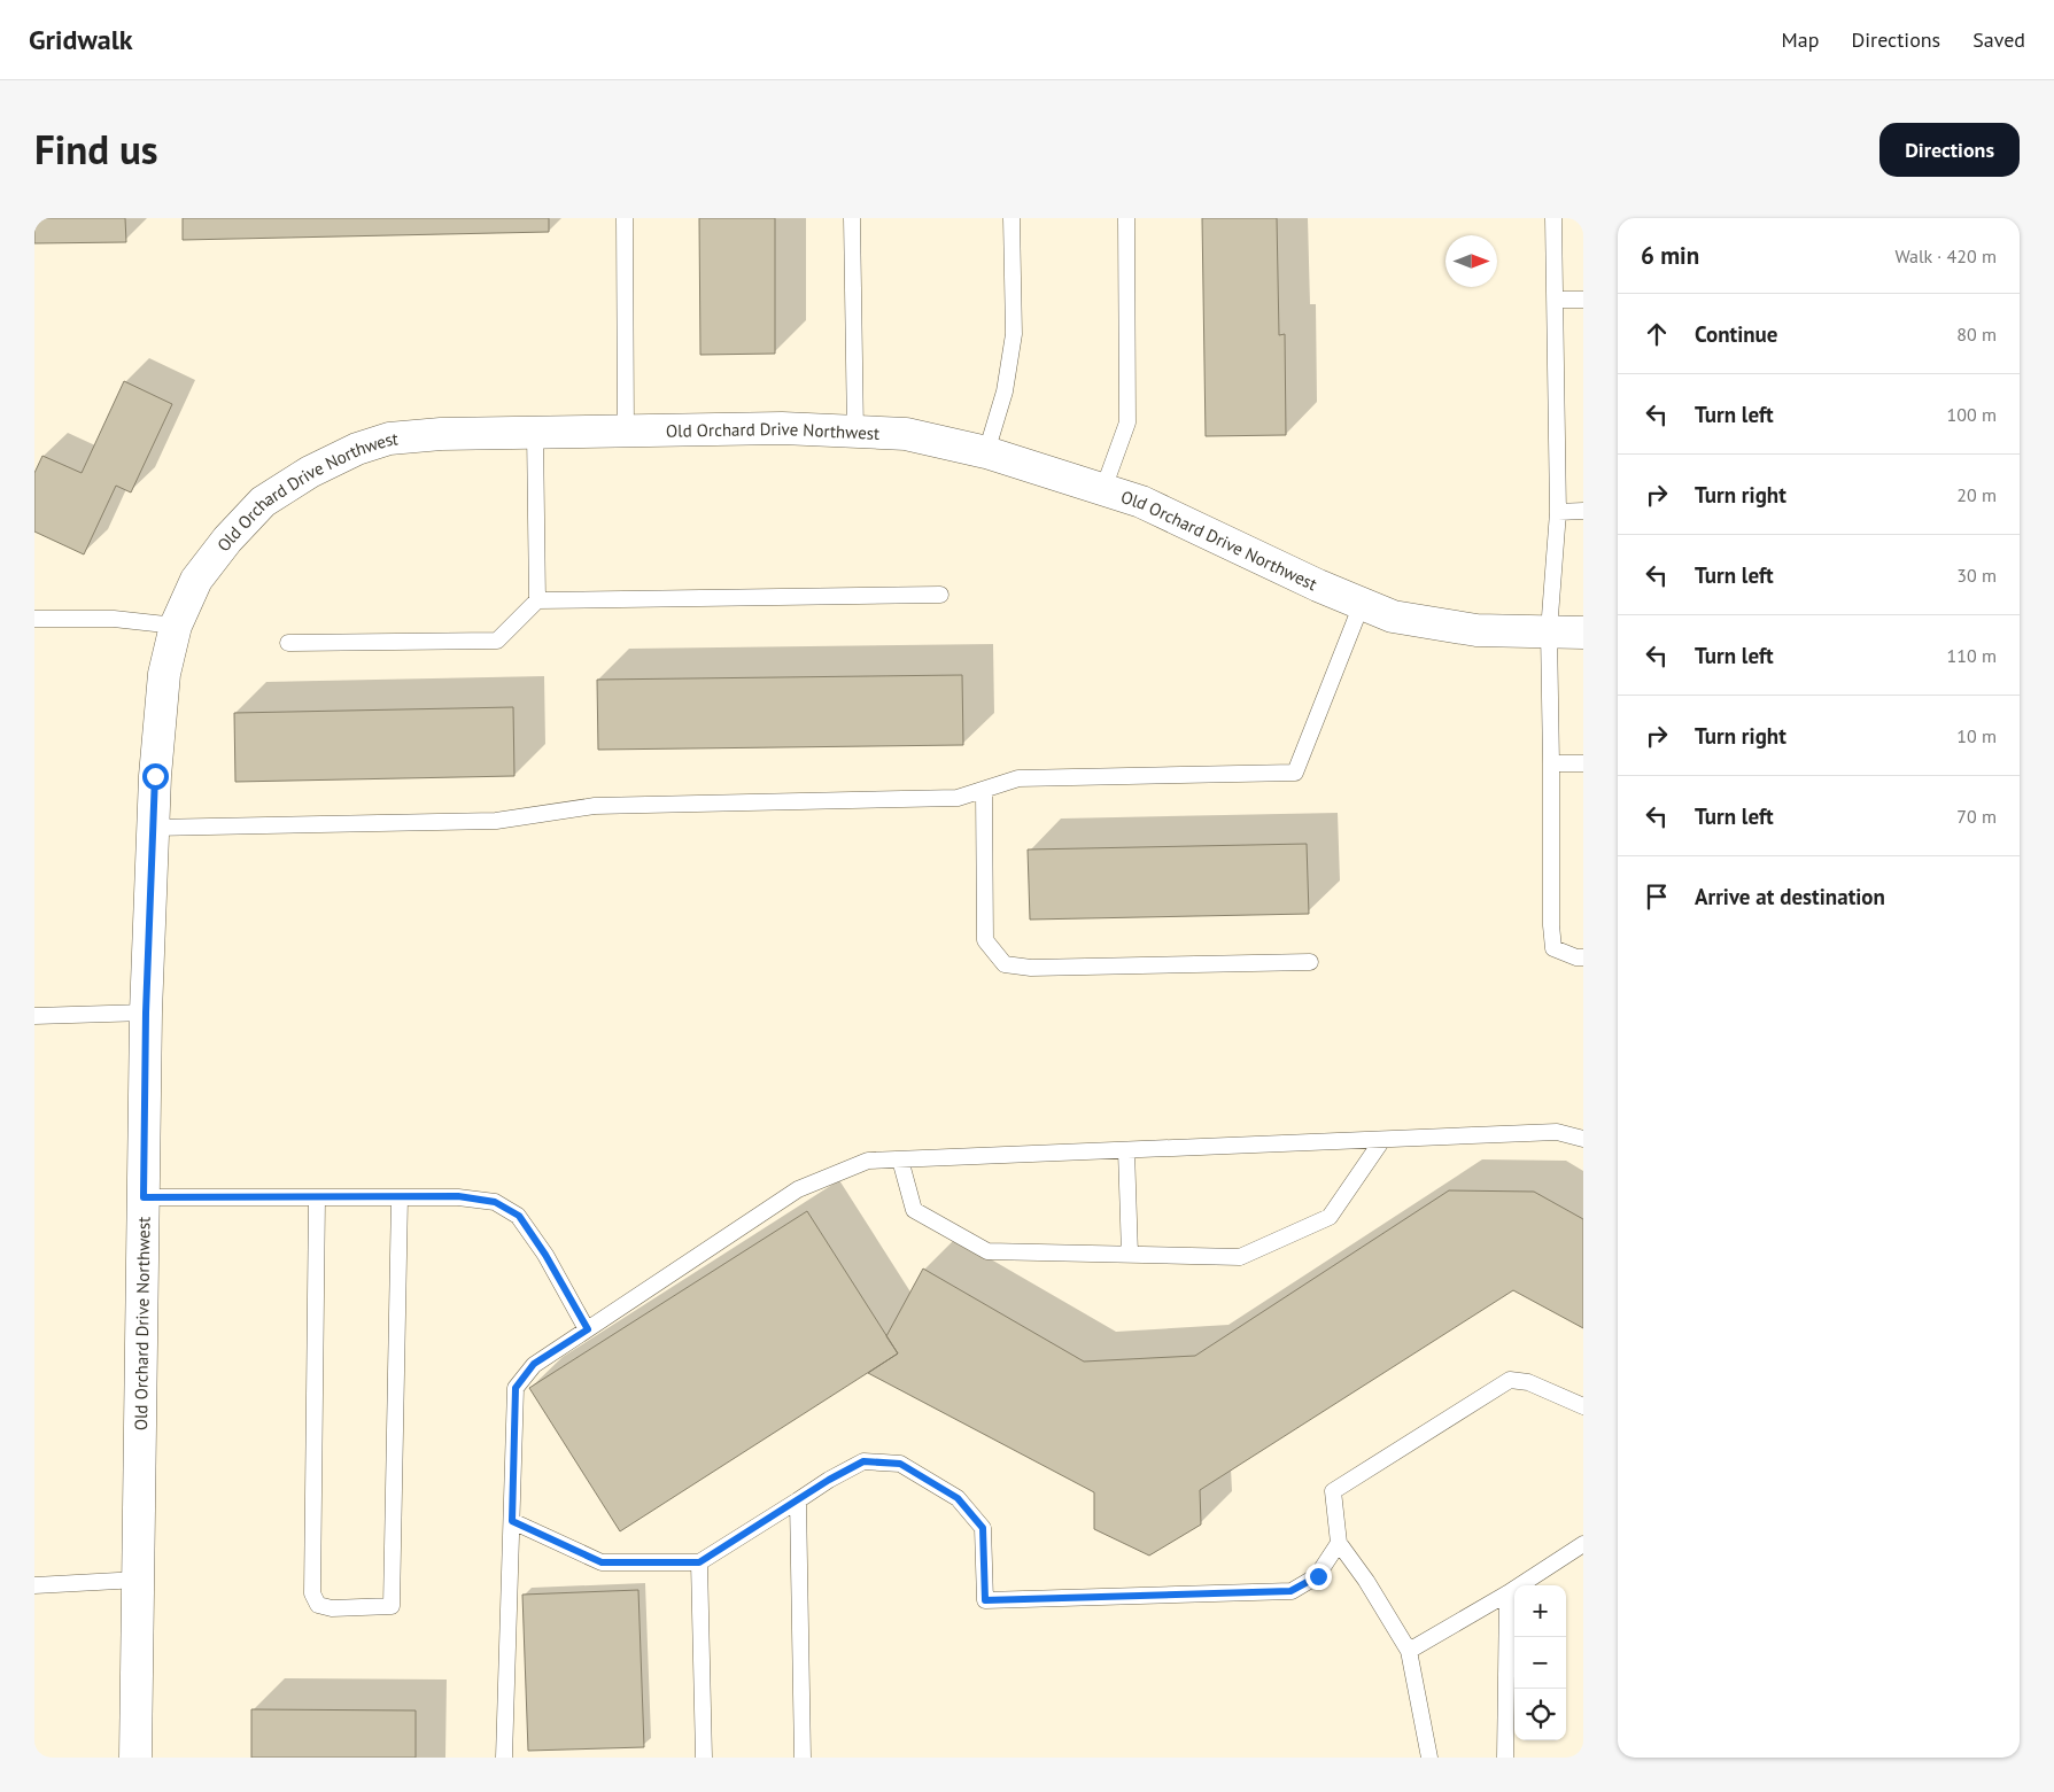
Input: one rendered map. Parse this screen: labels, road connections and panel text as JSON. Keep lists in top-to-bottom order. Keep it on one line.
{"streets":{"street":["Old Orchard Drive Northwest"]},"north":"right","page":{"header":"Gridwalk","nav":["Map","Directions","Saved"],"title":"Find us","buttons":"Directions","heading":["6 min","Walk · 420 m"],"list":[["Continue","80 m"],["Turn left","100 m"],["Turn right","20 m"],["Turn left","30 m"],["Turn left","110 m"],["Turn right","10 m"],["Turn left","70 m"],"Arrive at destination"],"map_buttons":["+","−"]}}
